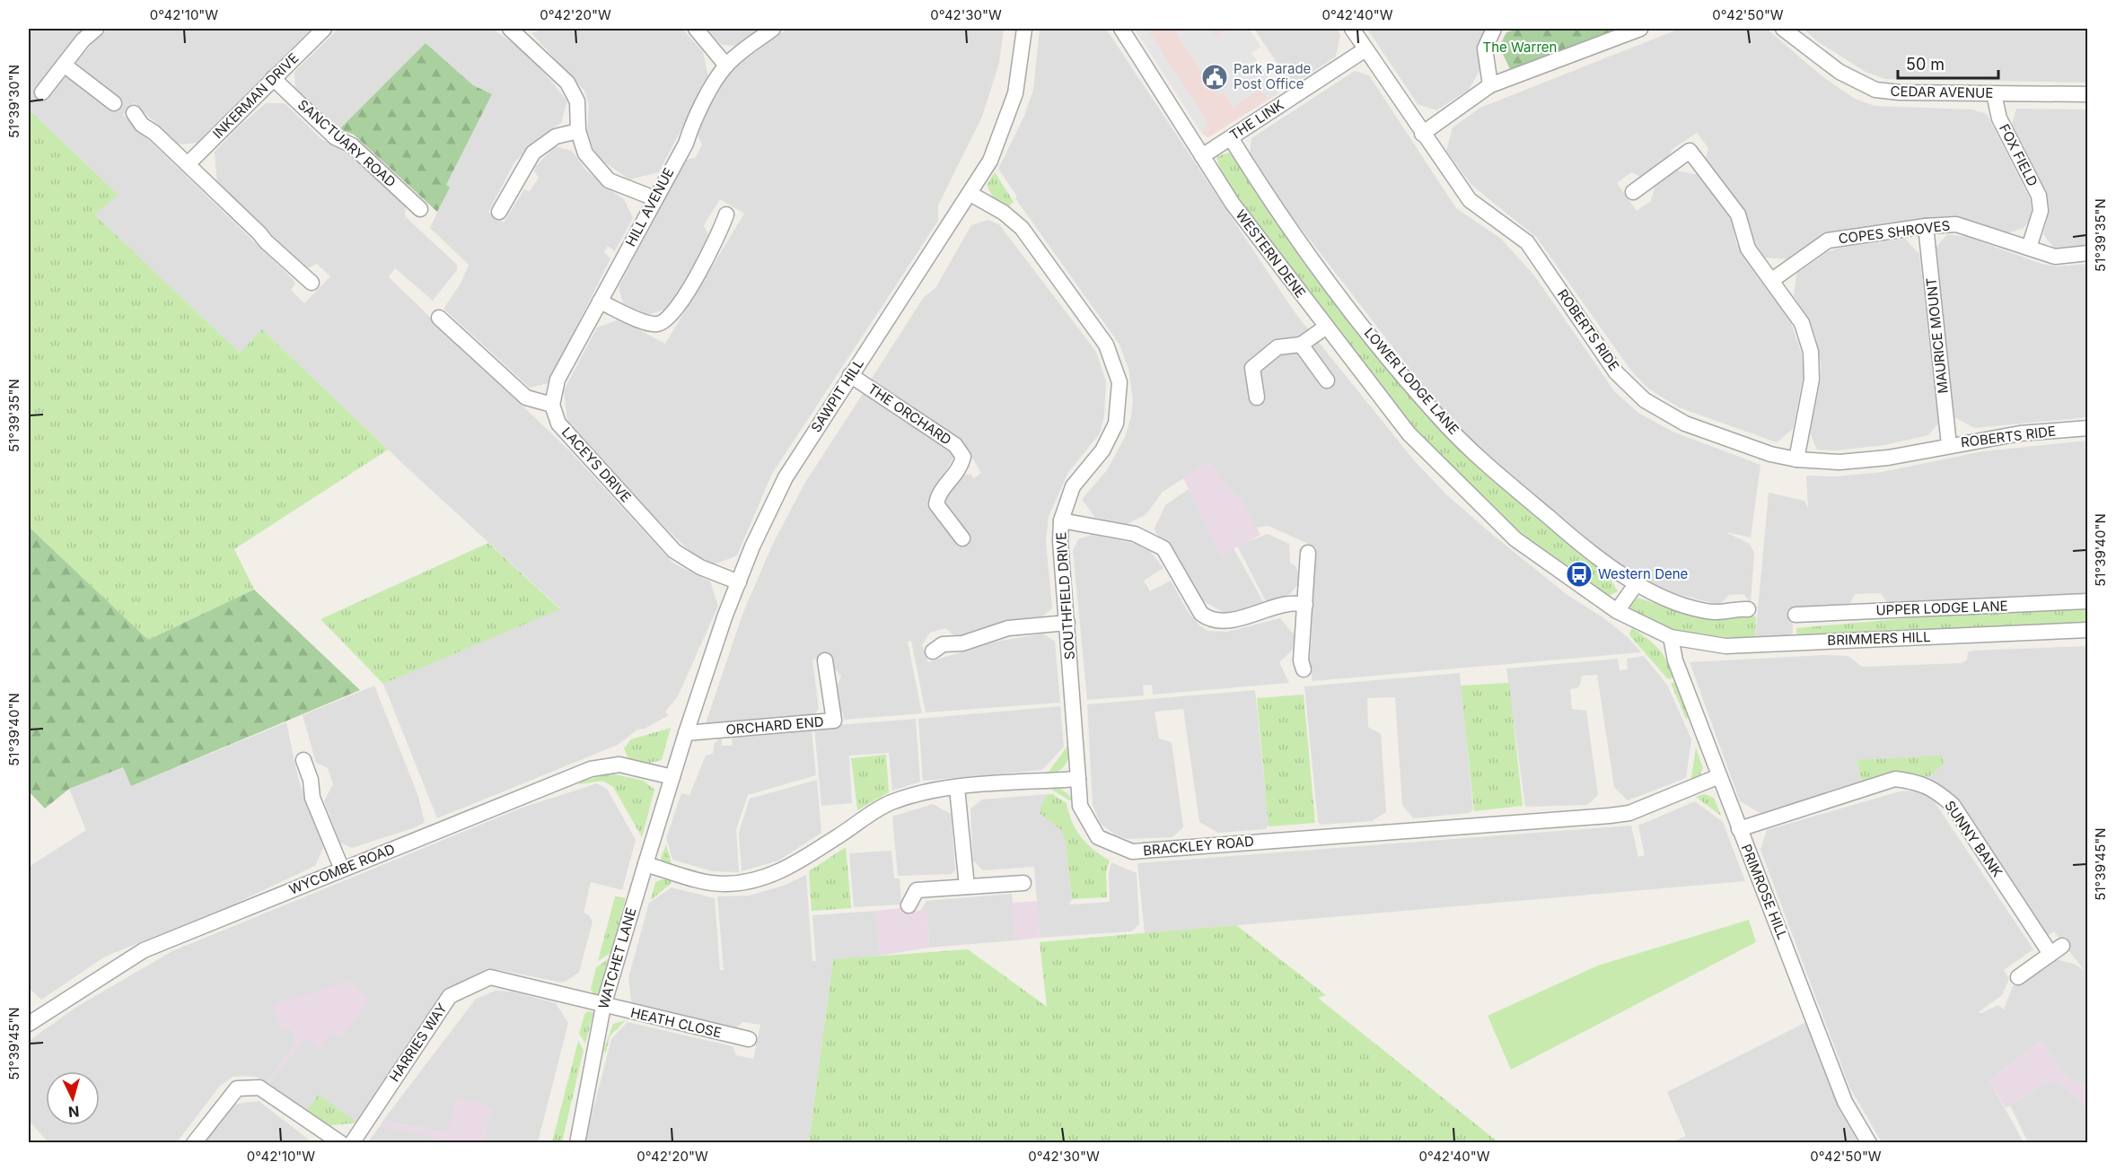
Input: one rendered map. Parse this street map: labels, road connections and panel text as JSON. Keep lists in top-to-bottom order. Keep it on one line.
{"streets":{"street":["CEDAR AVENUE","INKERMAN DRIVE","THE LINK","SANCTUARY ROAD","FOX FIELD","HILL AVENUE","COPES SHROVES","WESTERN DENE","ROBERTS RIDE","MAURICE MOUNT","LOWER LODGE LANE","SAWPIT HILL","THE ORCHARD","LACEYS DRIVE","SOUTHFIELD DRIVE","UPPER LODGE LANE","BRIMMERS HILL","ORCHARD END","SUNNY BANK","BRACKLEY ROAD","WYCOMBE ROAD","PRIMROSE HILL","WATCHET LANE","HEATH CLOSE","HARRIES WAY"]},"crossings":[["CEDAR AVENUE","FOX FIELD"],["INKERMAN DRIVE","SANCTUARY ROAD"],["THE LINK","WESTERN DENE"],["THE LINK","ROBERTS RIDE"],["THE LINK","LOWER LODGE LANE"],["FOX FIELD","COPES SHROVES"],["HILL AVENUE","LACEYS DRIVE"],["COPES SHROVES","MAURICE MOUNT"],["WESTERN DENE","BRIMMERS HILL"],["WESTERN DENE","PRIMROSE HILL"],["ROBERTS RIDE","MAURICE MOUNT"],["SAWPIT HILL","THE ORCHARD"],["SAWPIT HILL","LACEYS DRIVE"],["SAWPIT HILL","SOUTHFIELD DRIVE"],["SAWPIT HILL","ORCHARD END"],["SAWPIT HILL","WYCOMBE ROAD"],["SAWPIT HILL","WATCHET LANE"],["SOUTHFIELD DRIVE","BRACKLEY ROAD"],["BRIMMERS HILL","PRIMROSE HILL"],["SUNNY BANK","PRIMROSE HILL"],["BRACKLEY ROAD","PRIMROSE HILL"],["WYCOMBE ROAD","WATCHET LANE"],["WATCHET LANE","HEATH CLOSE"],["WATCHET LANE","HARRIES WAY"],["HEATH CLOSE","HARRIES WAY"]],"parks":["The Warren"],"places":{"public building":["Park Parade Post Office"],"bus stop":["Western Dene"]},"scale_bar":"50 m","north":"bottom","coordinates":["0°42'10\"W","0°42'20\"W","0°42'30\"W","0°42'40\"W","0°42'50\"W","51°39'30\"N","51°39'35\"N","51°39'40\"N","51°39'45\"N"]}
